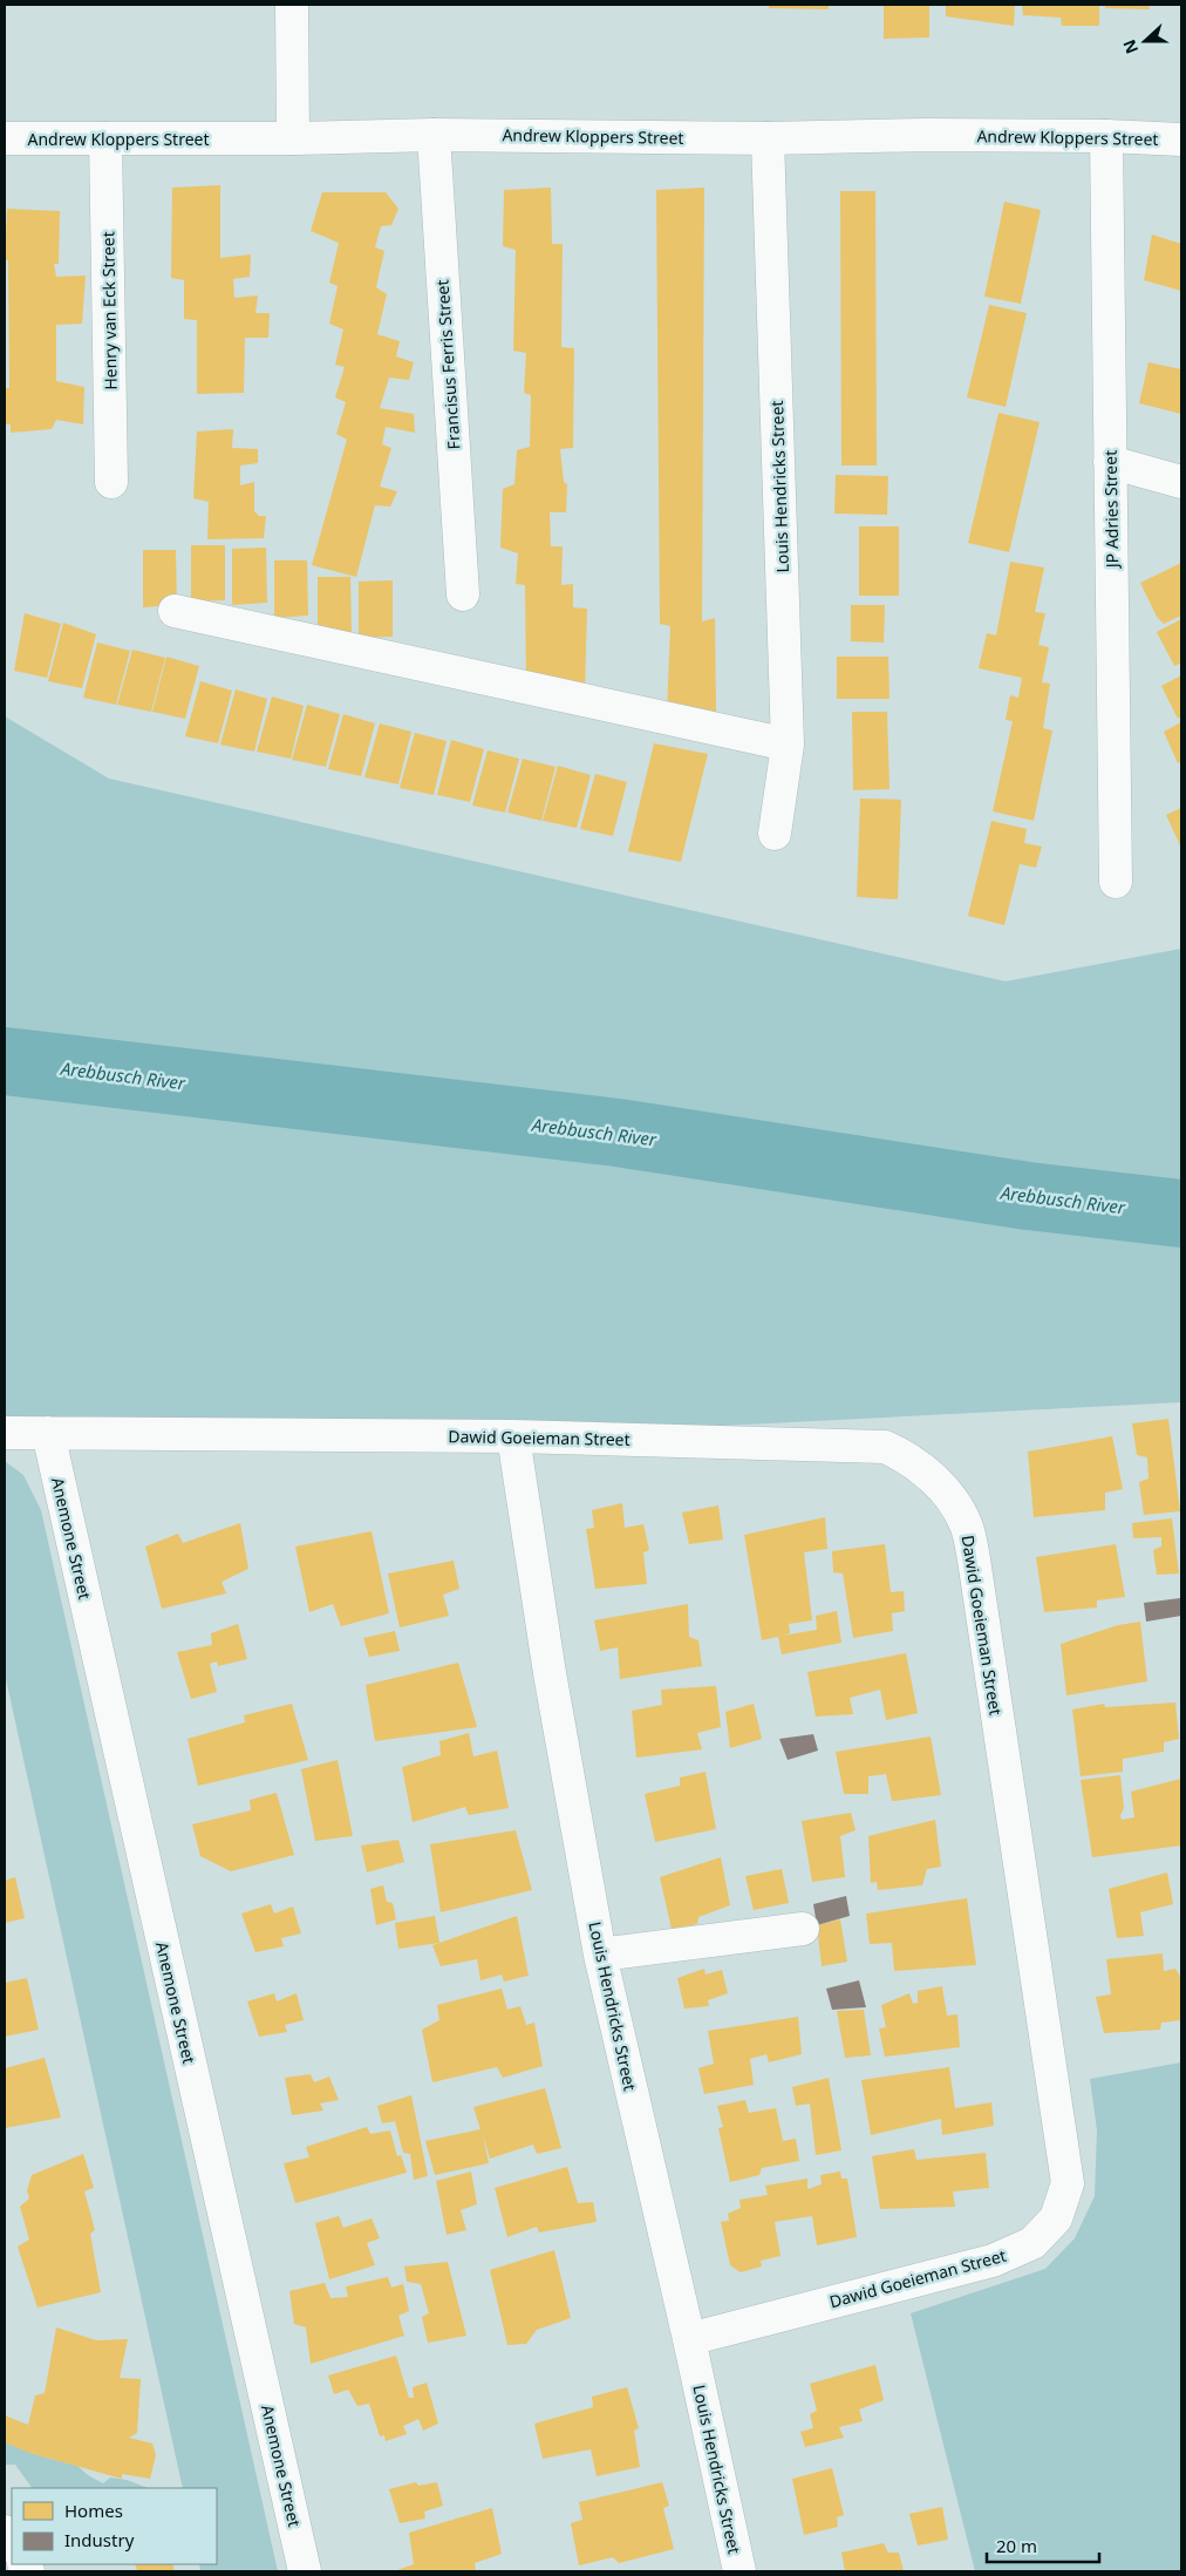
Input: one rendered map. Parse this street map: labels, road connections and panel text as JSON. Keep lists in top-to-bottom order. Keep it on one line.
{"streets":{"street":["Andrew Kloppers Street","Henry van Eck Street","Francisus Ferris Street","Louis Hendricks Street","JP Adries Street","Dawid Goeieman Street","Anemone Street"]},"crossings":[["Andrew Kloppers Street","Henry van Eck Street"],["Andrew Kloppers Street","Francisus Ferris Street"],["Andrew Kloppers Street","Louis Hendricks Street"],["Andrew Kloppers Street","JP Adries Street"],["Louis Hendricks Street","Dawid Goeieman Street"],["Dawid Goeieman Street","Anemone Street"]],"water":["Arebbusch River"],"legend":["Homes","Industry"],"scale_bar":"20 m","north":"left"}
